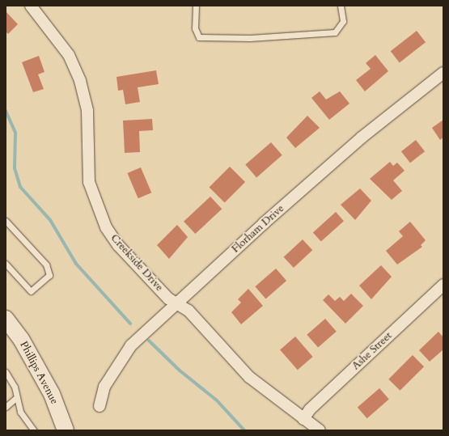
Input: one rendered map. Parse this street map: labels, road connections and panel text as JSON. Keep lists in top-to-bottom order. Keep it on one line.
{"streets":{"street":["Florham Drive","Creekside Drive","Ashe Street","Phillips Avenue"]},"crossings":[["Florham Drive","Creekside Drive"],["Creekside Drive","Ashe Street"]]}
